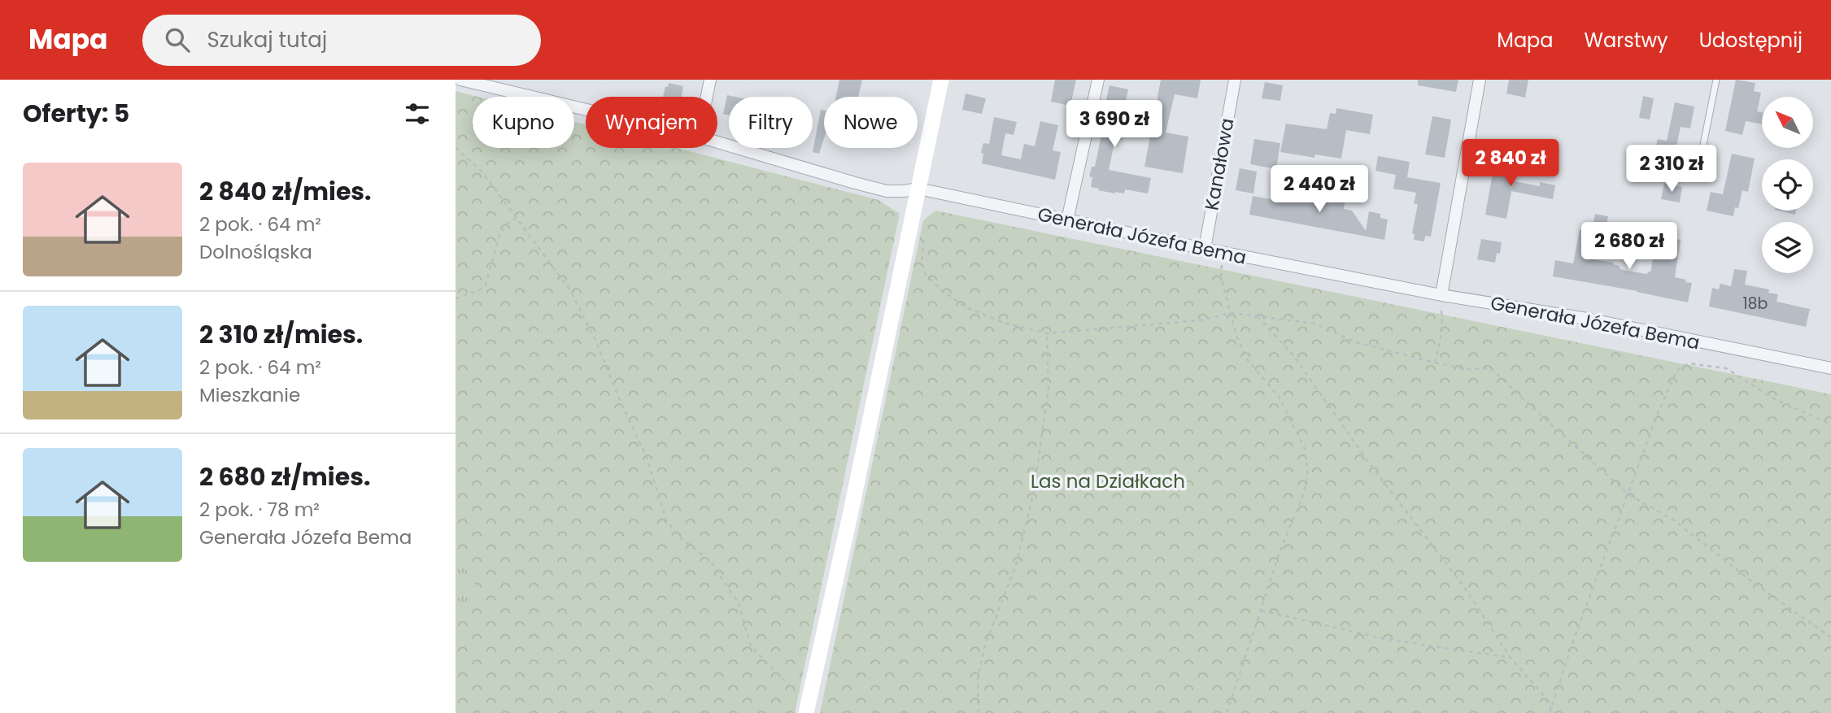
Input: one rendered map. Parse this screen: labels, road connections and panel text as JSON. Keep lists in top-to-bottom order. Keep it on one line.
{"streets":{"street":["Kanałowa","Generała Józefa Bema"]},"crossings":[["Kanałowa","Generała Józefa Bema"]],"parks":["Las na Działkach"],"house_numbers":["18b"],"north":"top left","page":{"header":"Mapa","search":"Szukaj tutaj","nav":["Mapa","Warstwy","Udostępnij"],"heading":"Oferty: 5","chip":["Kupno","Wynajem","Filtry","Nowe"],"price":["3 690 zł","2 840 zł","2 310 zł","2 440 zł","2 680 zł"],"list":[{"name":"2 840 zł/mies.","note":"2 pok. · 64 m² · Dolnośląska"},{"name":"2 310 zł/mies.","note":"2 pok. · 64 m² · Mieszkanie"},{"name":"2 680 zł/mies.","note":"2 pok. · 78 m² · Generała Józefa Bema"}]}}
